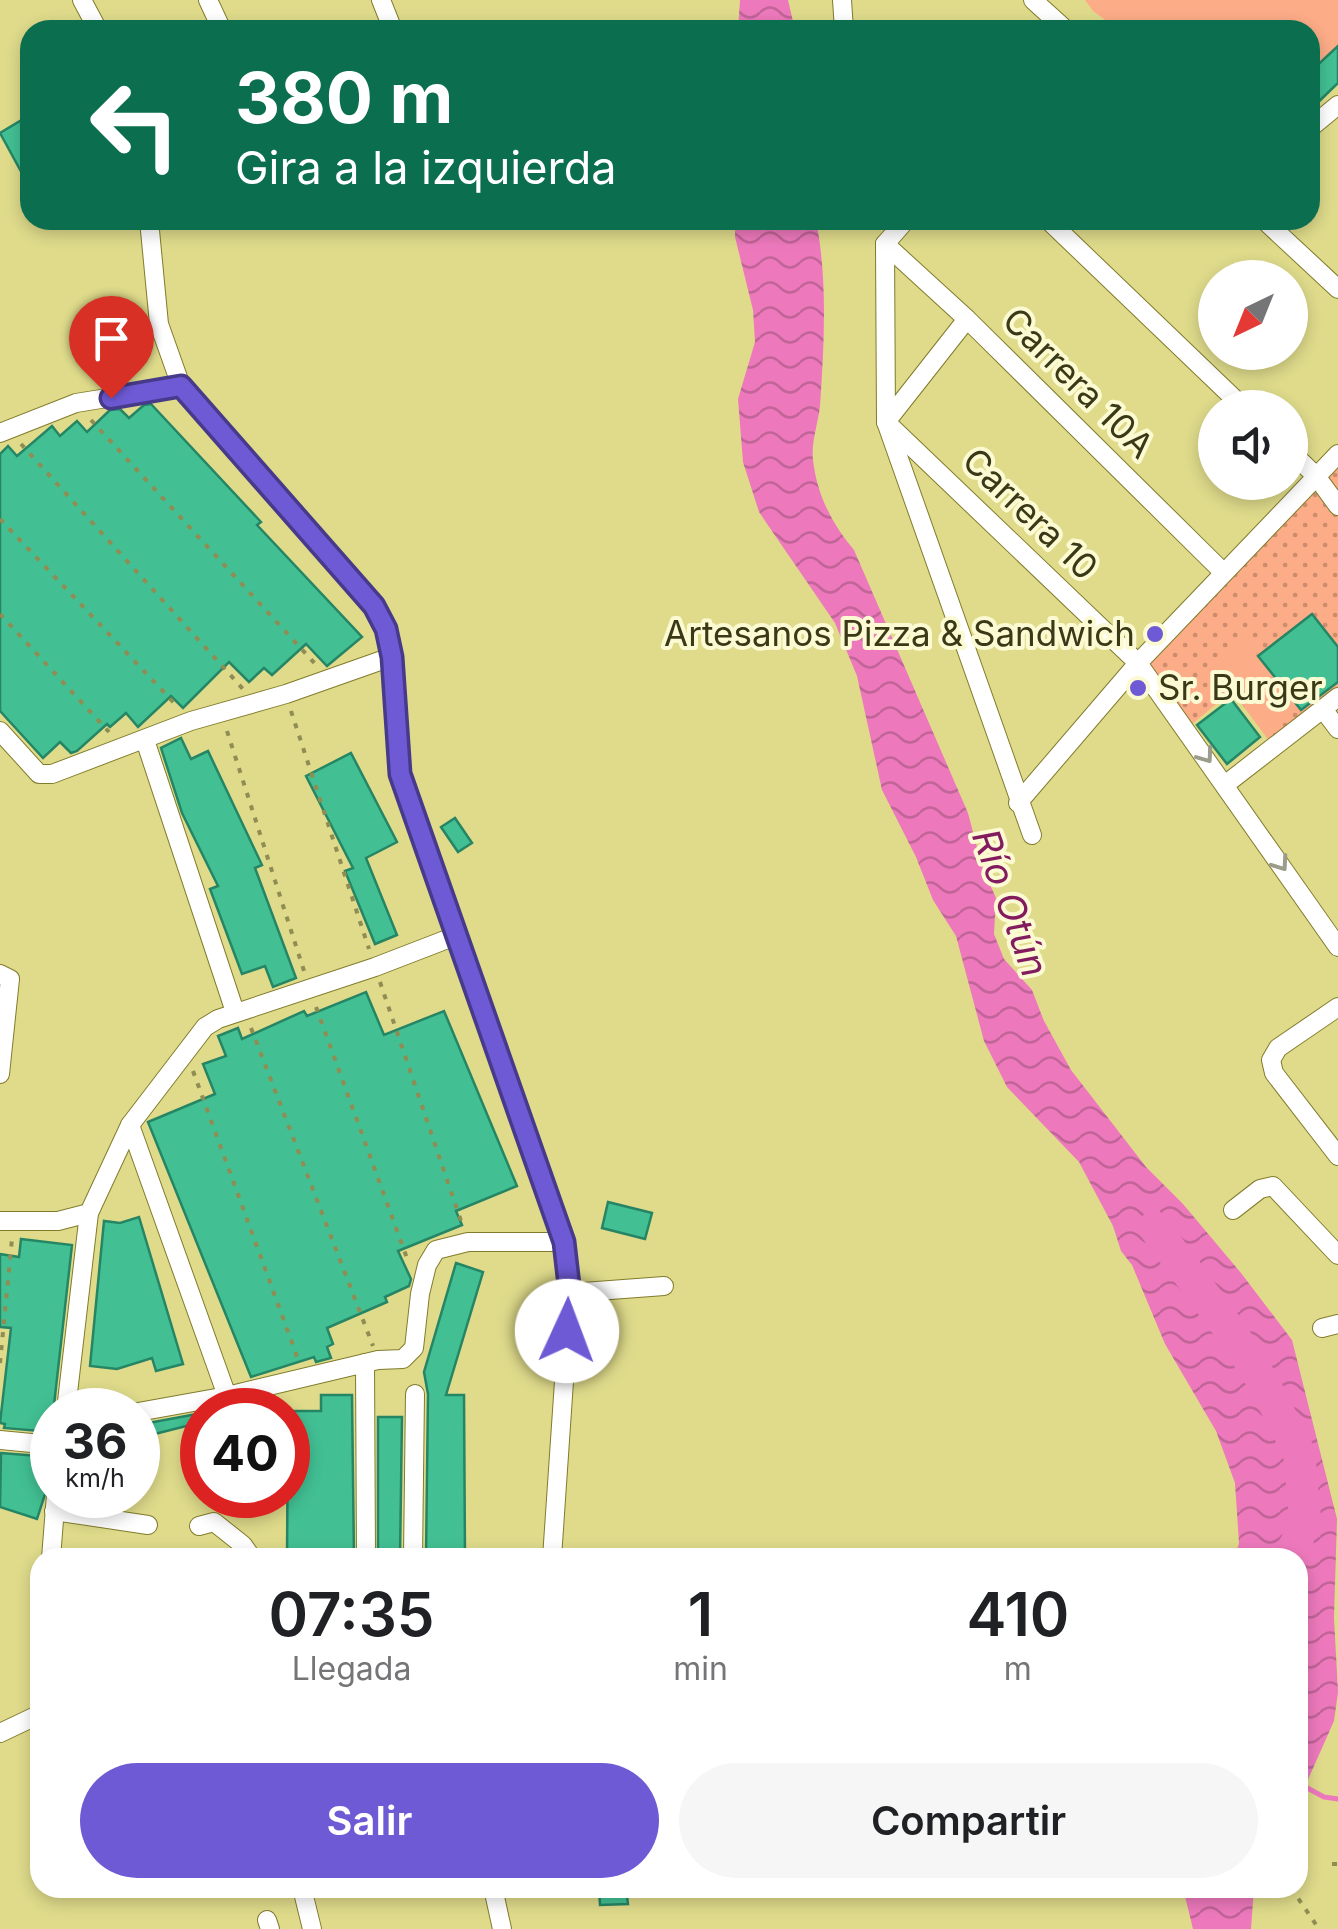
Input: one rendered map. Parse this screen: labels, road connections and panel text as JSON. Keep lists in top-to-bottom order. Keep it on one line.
{"streets":{"street":["Carrera 10A","Carrera 10"]},"one_way":["Carrera 10"],"water":["Río Otún"],"places":["Artesanos Pizza & Sandwich","Sr. Burger"],"north":"bottom left","page":{"turn":["380 m","Gira a la izquierda"],"speed":"36 km/h","limit":"40","eta":["07:35","Llegada","1","min","410","m"],"buttons":["Salir","Compartir"]}}
